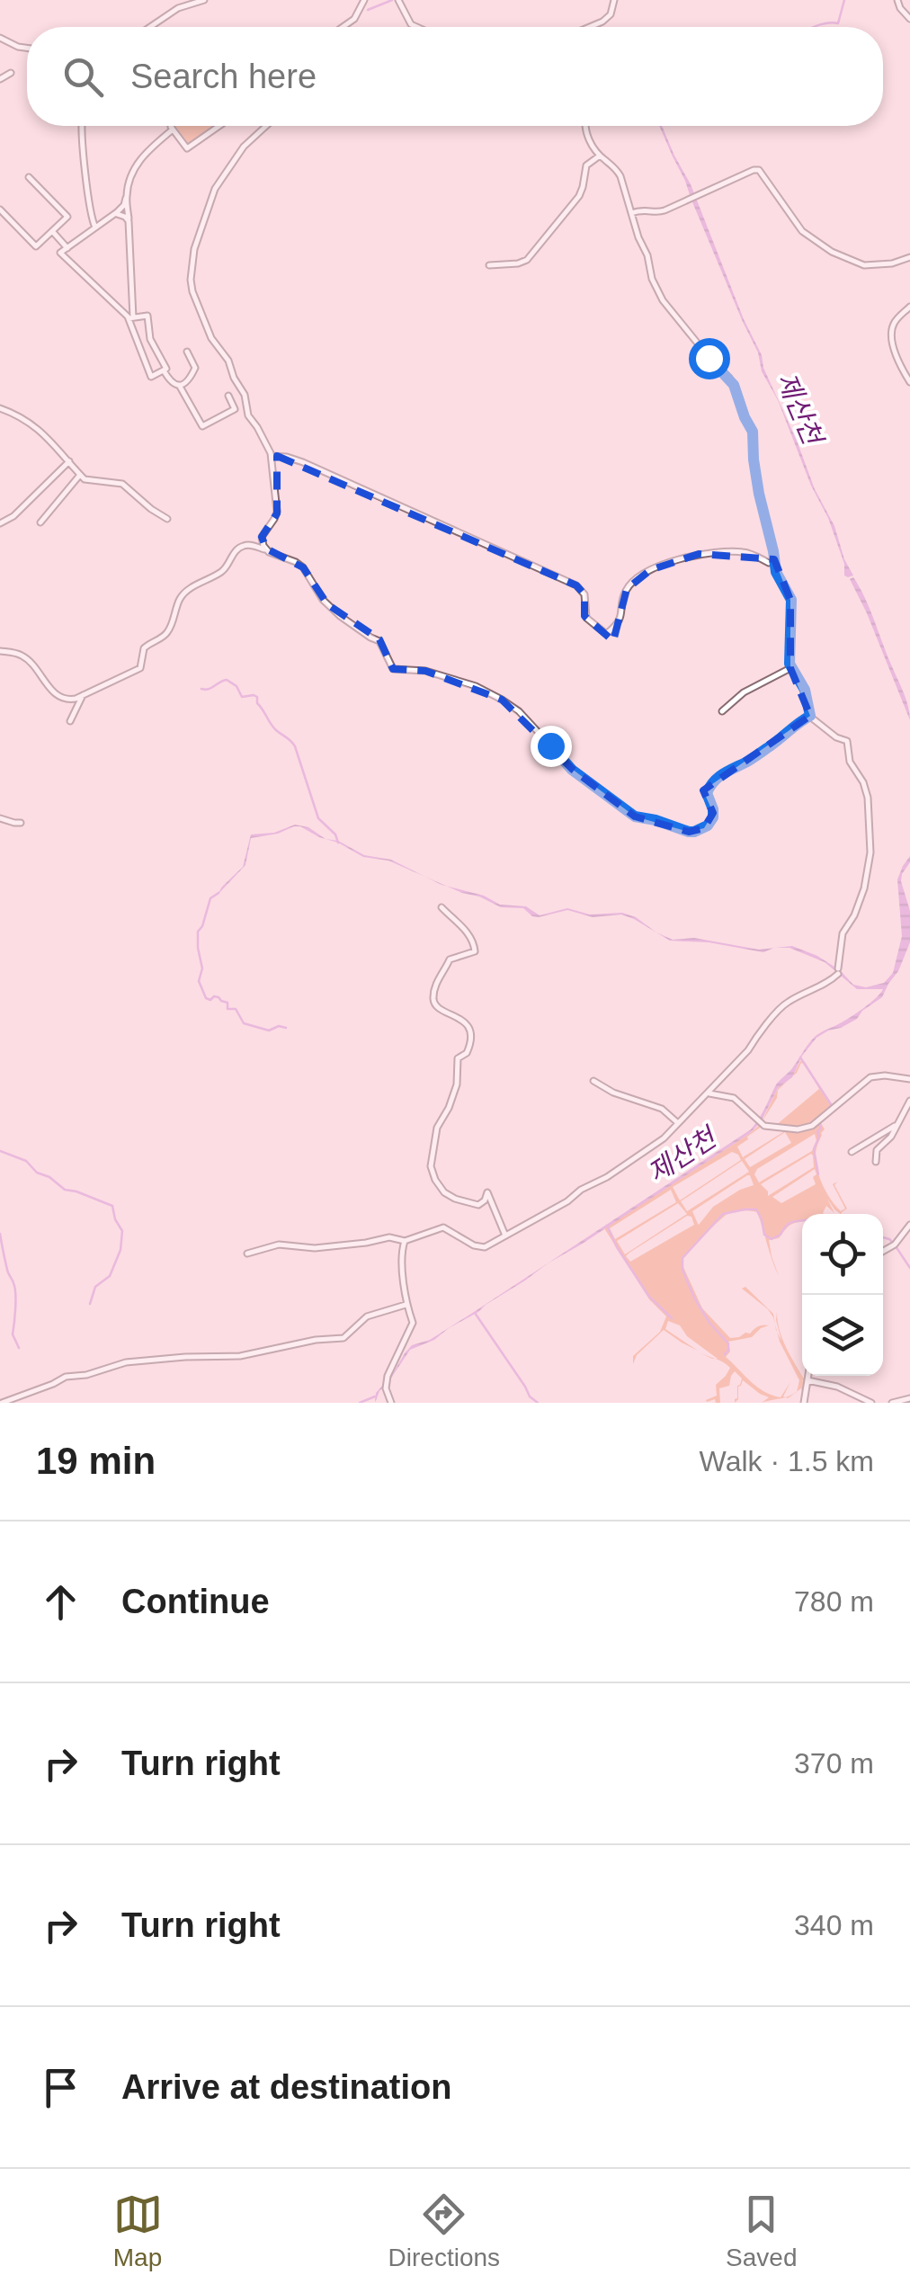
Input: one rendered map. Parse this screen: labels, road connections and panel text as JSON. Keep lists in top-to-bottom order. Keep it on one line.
{"water":["제산천"],"page":{"search":"Search here","heading":["19 min","Walk · 1.5 km"],"list":[["Continue","780 m"],["Turn right","370 m"],["Turn right","340 m"],"Arrive at destination"],"nav":["Map","Directions","Saved"]}}
